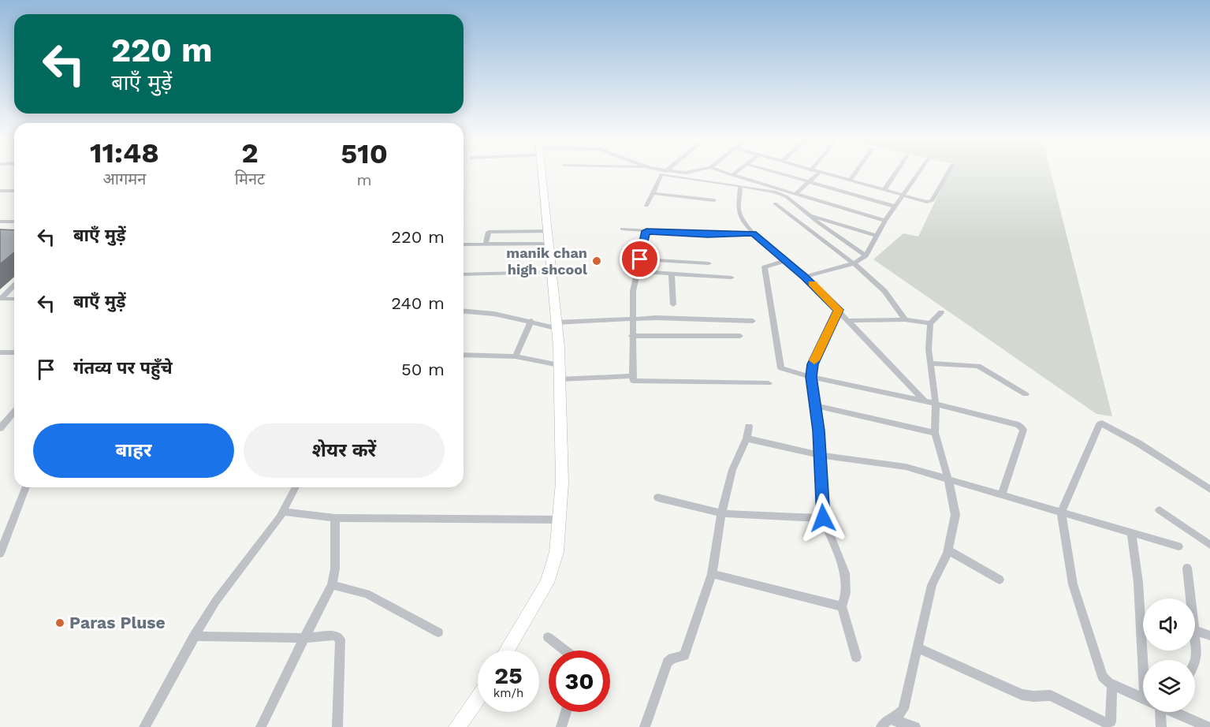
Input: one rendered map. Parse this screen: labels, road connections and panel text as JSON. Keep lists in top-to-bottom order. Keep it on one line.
{"places":["manik chan high shcool","Paras Pluse"],"page":{"turn":["220 m","बाएँ मुड़ें"],"eta":["11:48","आगमन","2","मिनट","510","m"],"list":[{"name":"बाएँ मुड़ें","value":"220 m"},{"name":"बाएँ मुड़ें","value":"240 m"},{"name":"गंतव्य पर पहुँचे","value":"50 m"}],"buttons":["बाहर","शेयर करें"],"speed":"25 km/h","limit":"30"}}
